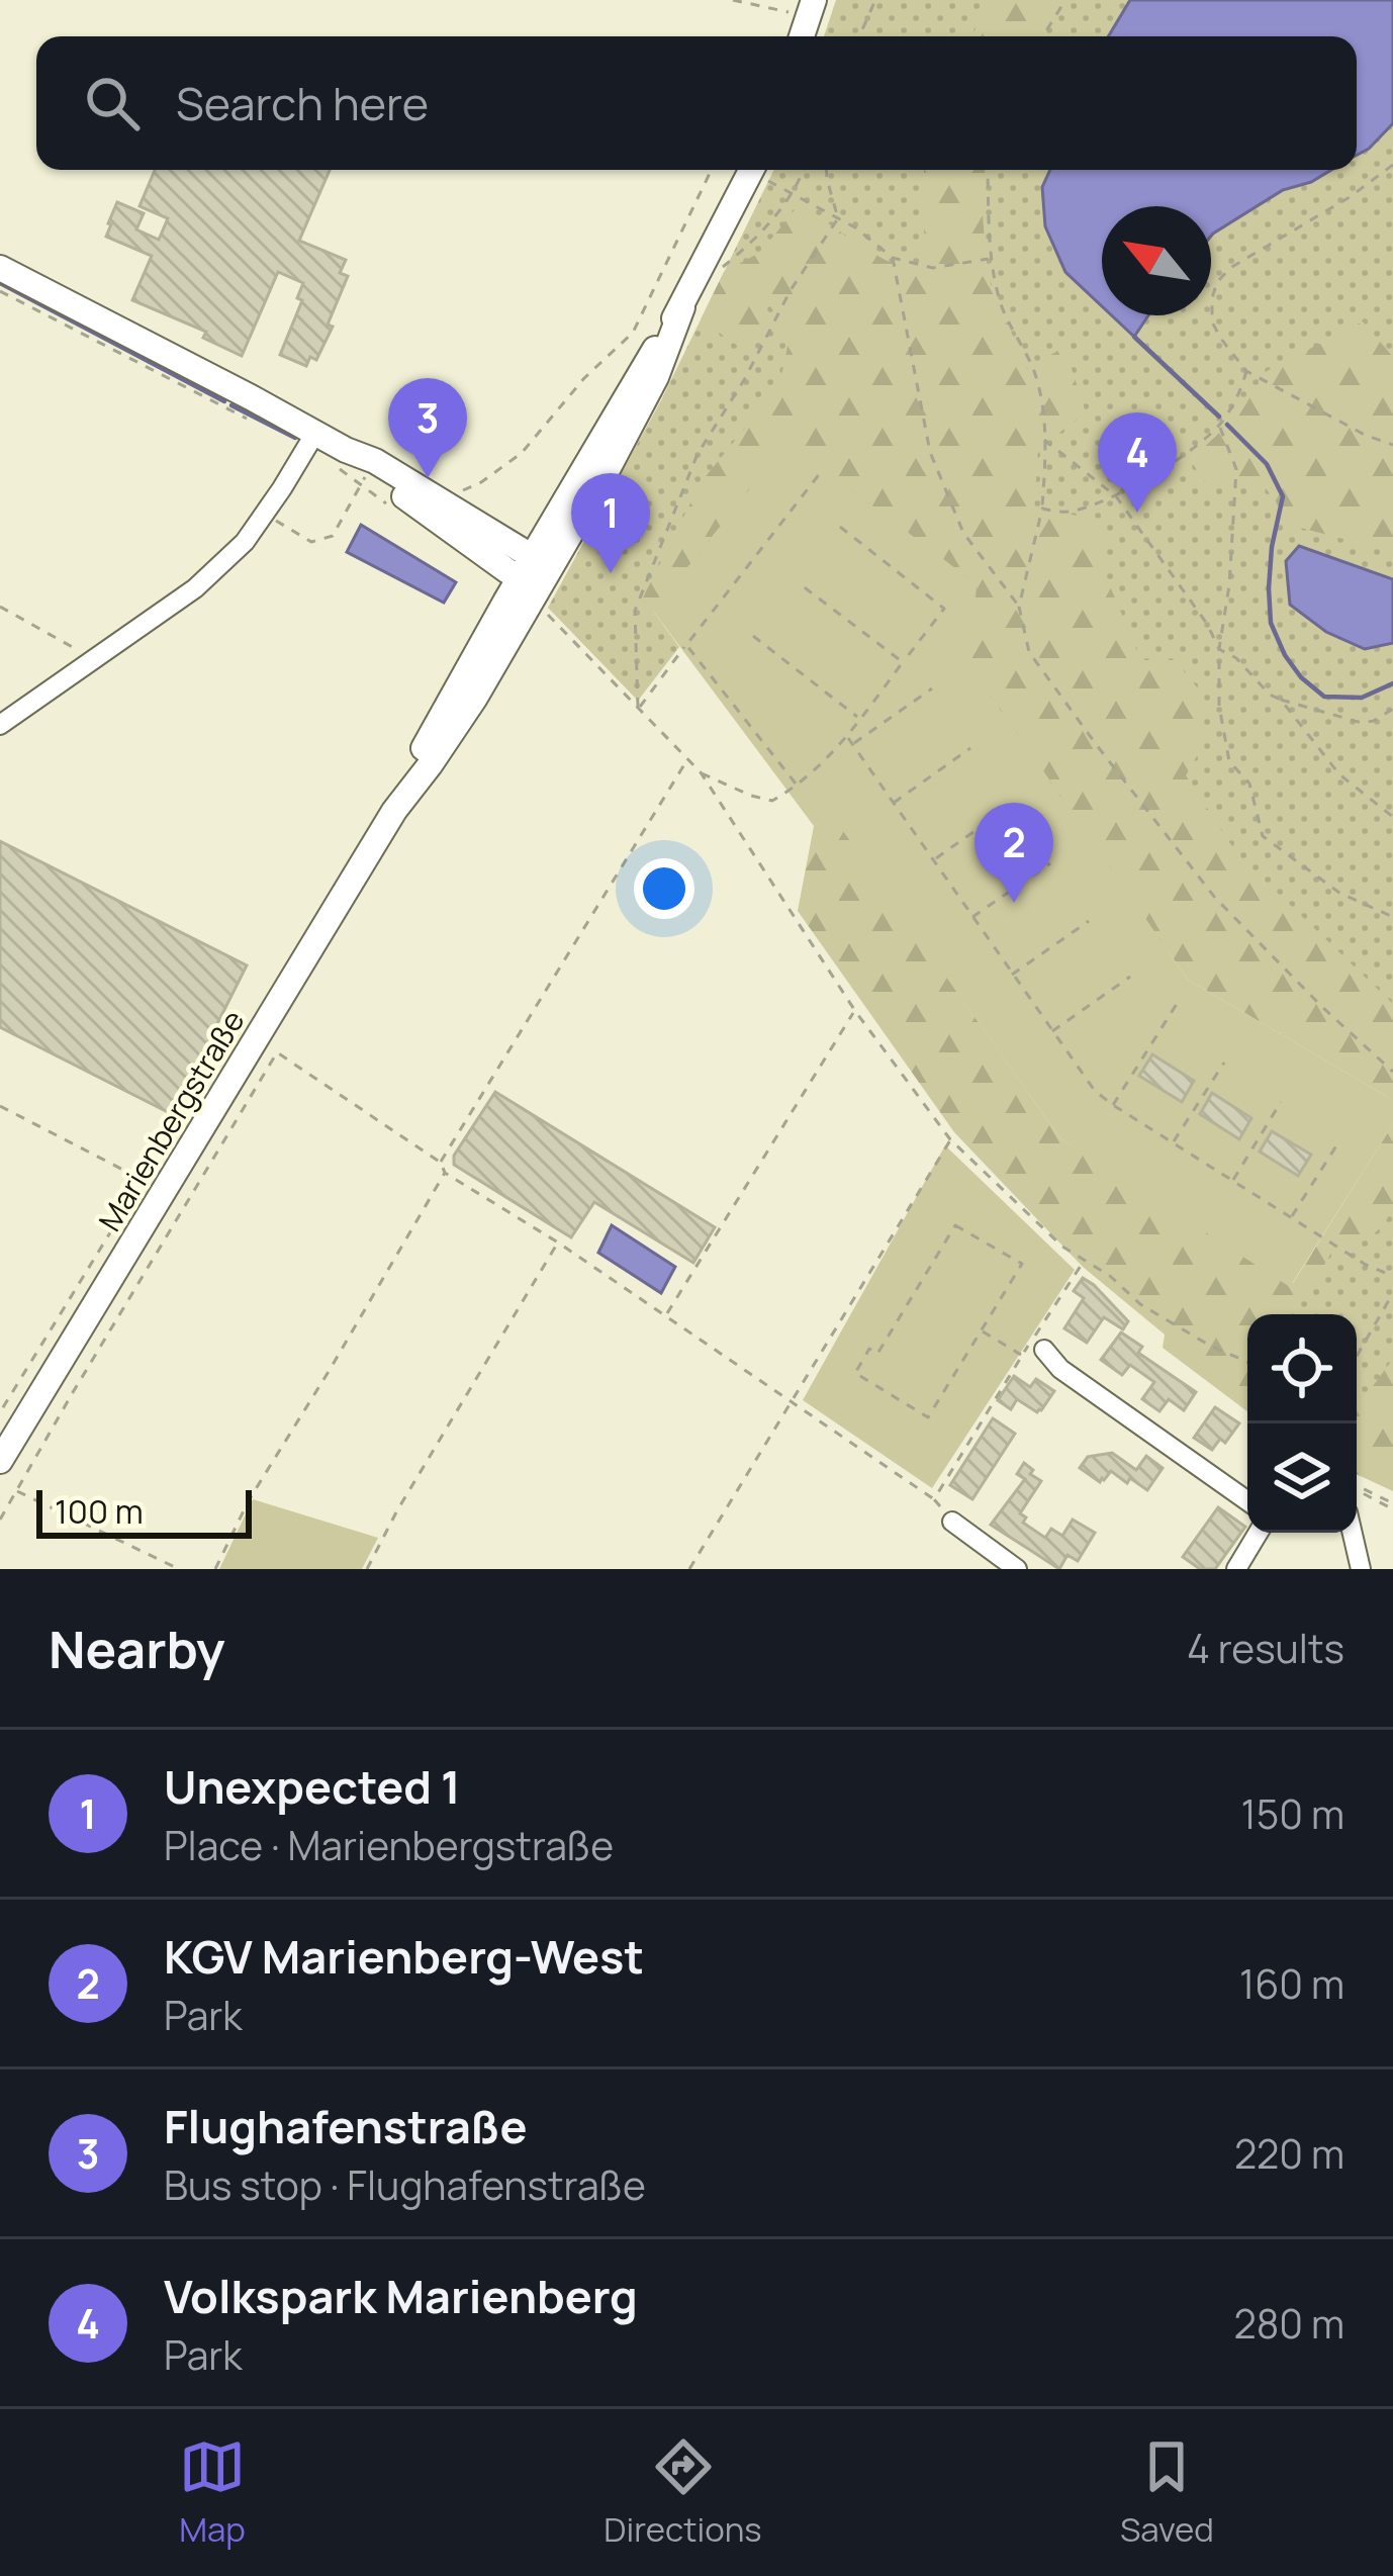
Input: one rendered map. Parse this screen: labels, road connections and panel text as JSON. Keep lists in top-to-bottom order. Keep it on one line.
{"streets":{"main road":["Marienbergstraße"]},"scale_bar":"100 m","north":"top left","page":{"search":"Search here","pins":["3","4","1","2"],"scale":"100 m","heading":["Nearby","4 results"],"list":[{"mark":"1","name":"Unexpected 1","note":"Place · Marienbergstraße","value":"150 m"},{"mark":"2","name":"KGV Marienberg-West","note":"Park","value":"160 m"},{"mark":"3","name":"Flughafenstraße","note":"Bus stop · Flughafenstraße","value":"220 m"},{"mark":"4","name":"Volkspark Marienberg","note":"Park","value":"280 m"}],"nav":["Map","Directions","Saved"]}}
